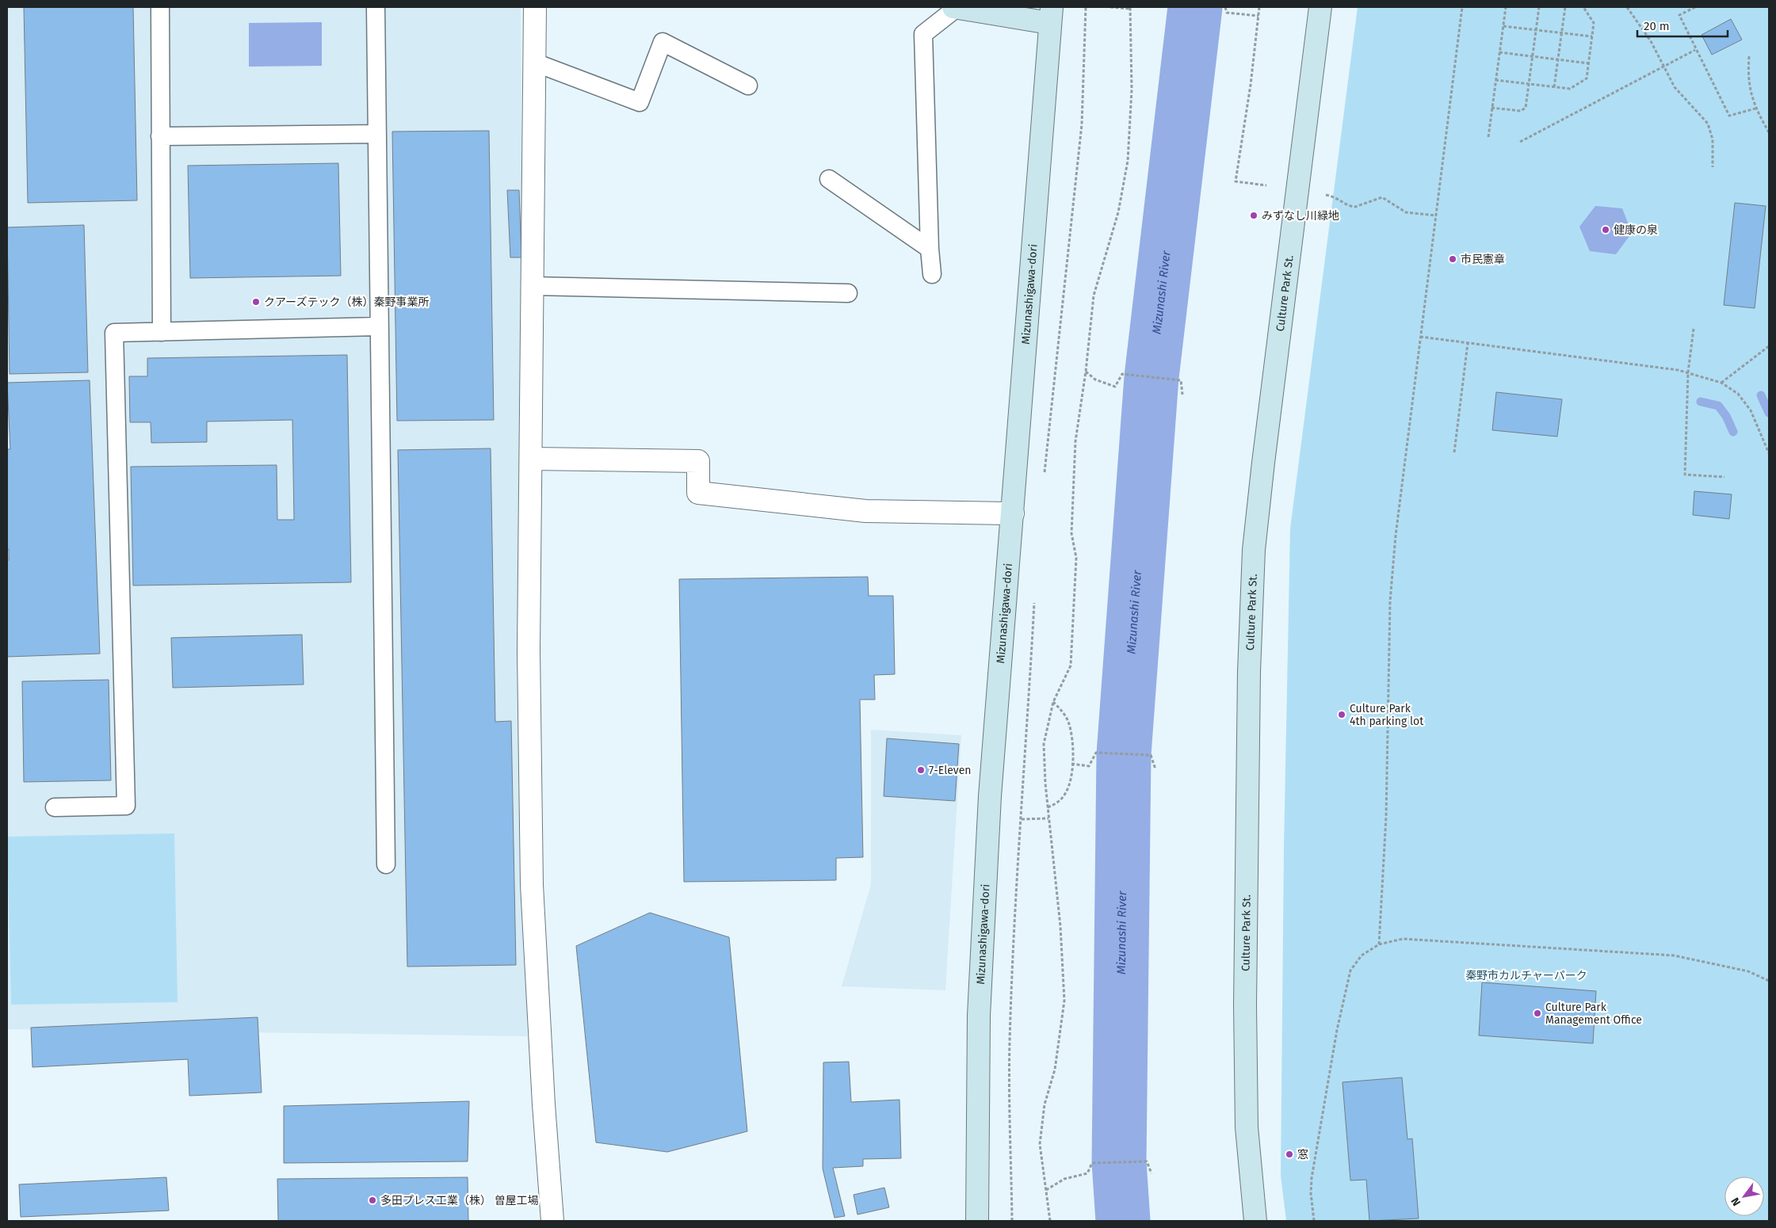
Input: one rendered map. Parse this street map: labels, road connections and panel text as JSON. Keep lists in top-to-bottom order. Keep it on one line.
{"streets":{"street":["Culture Park St.","Mizunashigawa-dori"]},"water":["Mizunashi River"],"parks":["秦野市カルチャーパーク"],"places":["みずなし川緑地","健康の泉","市民憲章","クアーズテック（株）秦野事業所","Culture Park 4th parking lot","7-Eleven","Culture Park Management Office","窓","多田プレス工業（株） 曽屋工場"],"scale_bar":"20 m","north":"bottom left"}
